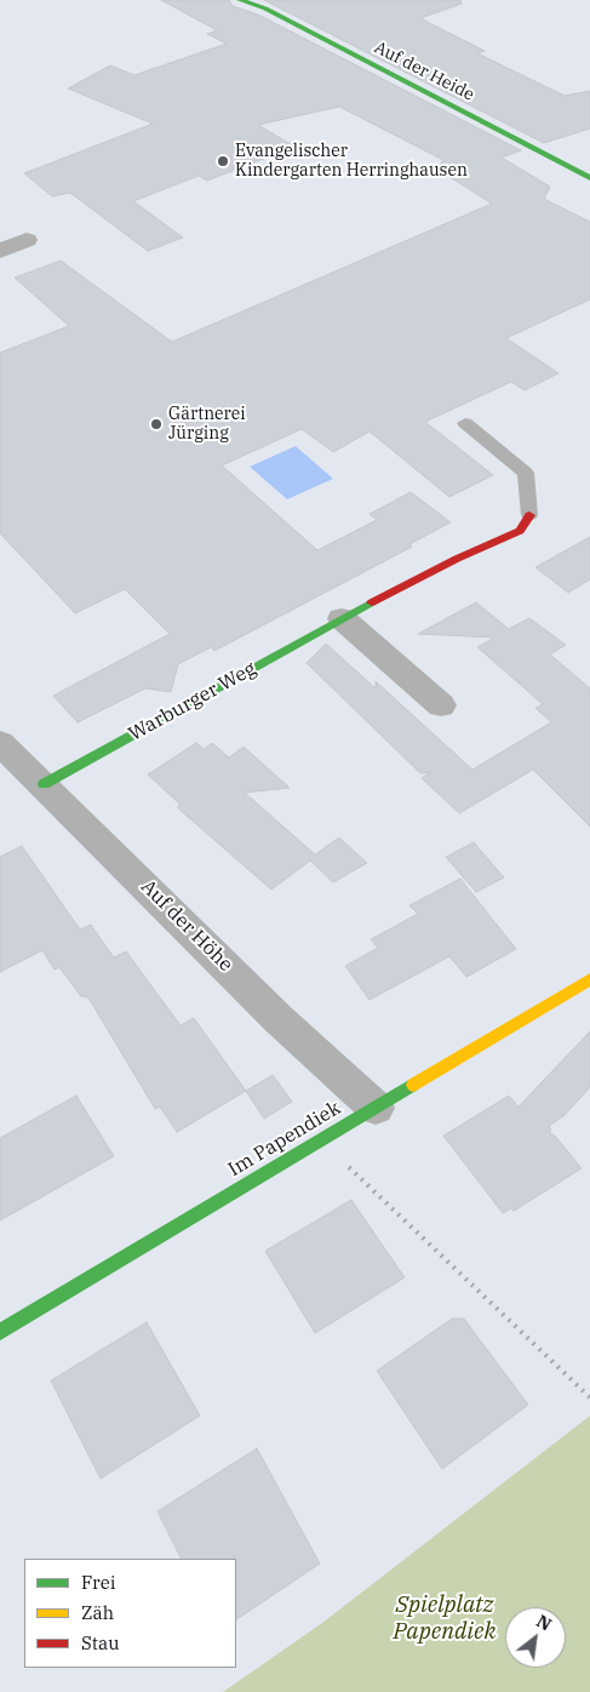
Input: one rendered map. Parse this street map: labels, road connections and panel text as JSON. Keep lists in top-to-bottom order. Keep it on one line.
{"streets":{"street":["Auf der Heide","Warburger Weg","Auf der Höhe","Im Papendiek"]},"crossings":[["Warburger Weg","Auf der Höhe"],["Auf der Höhe","Im Papendiek"]],"parks":["Spielplatz Papendiek"],"places":["Evangelischer Kindergarten Herringhausen","Gärtnerei Jürging"],"legend":["Frei","Zäh","Stau"],"north":"top right"}
